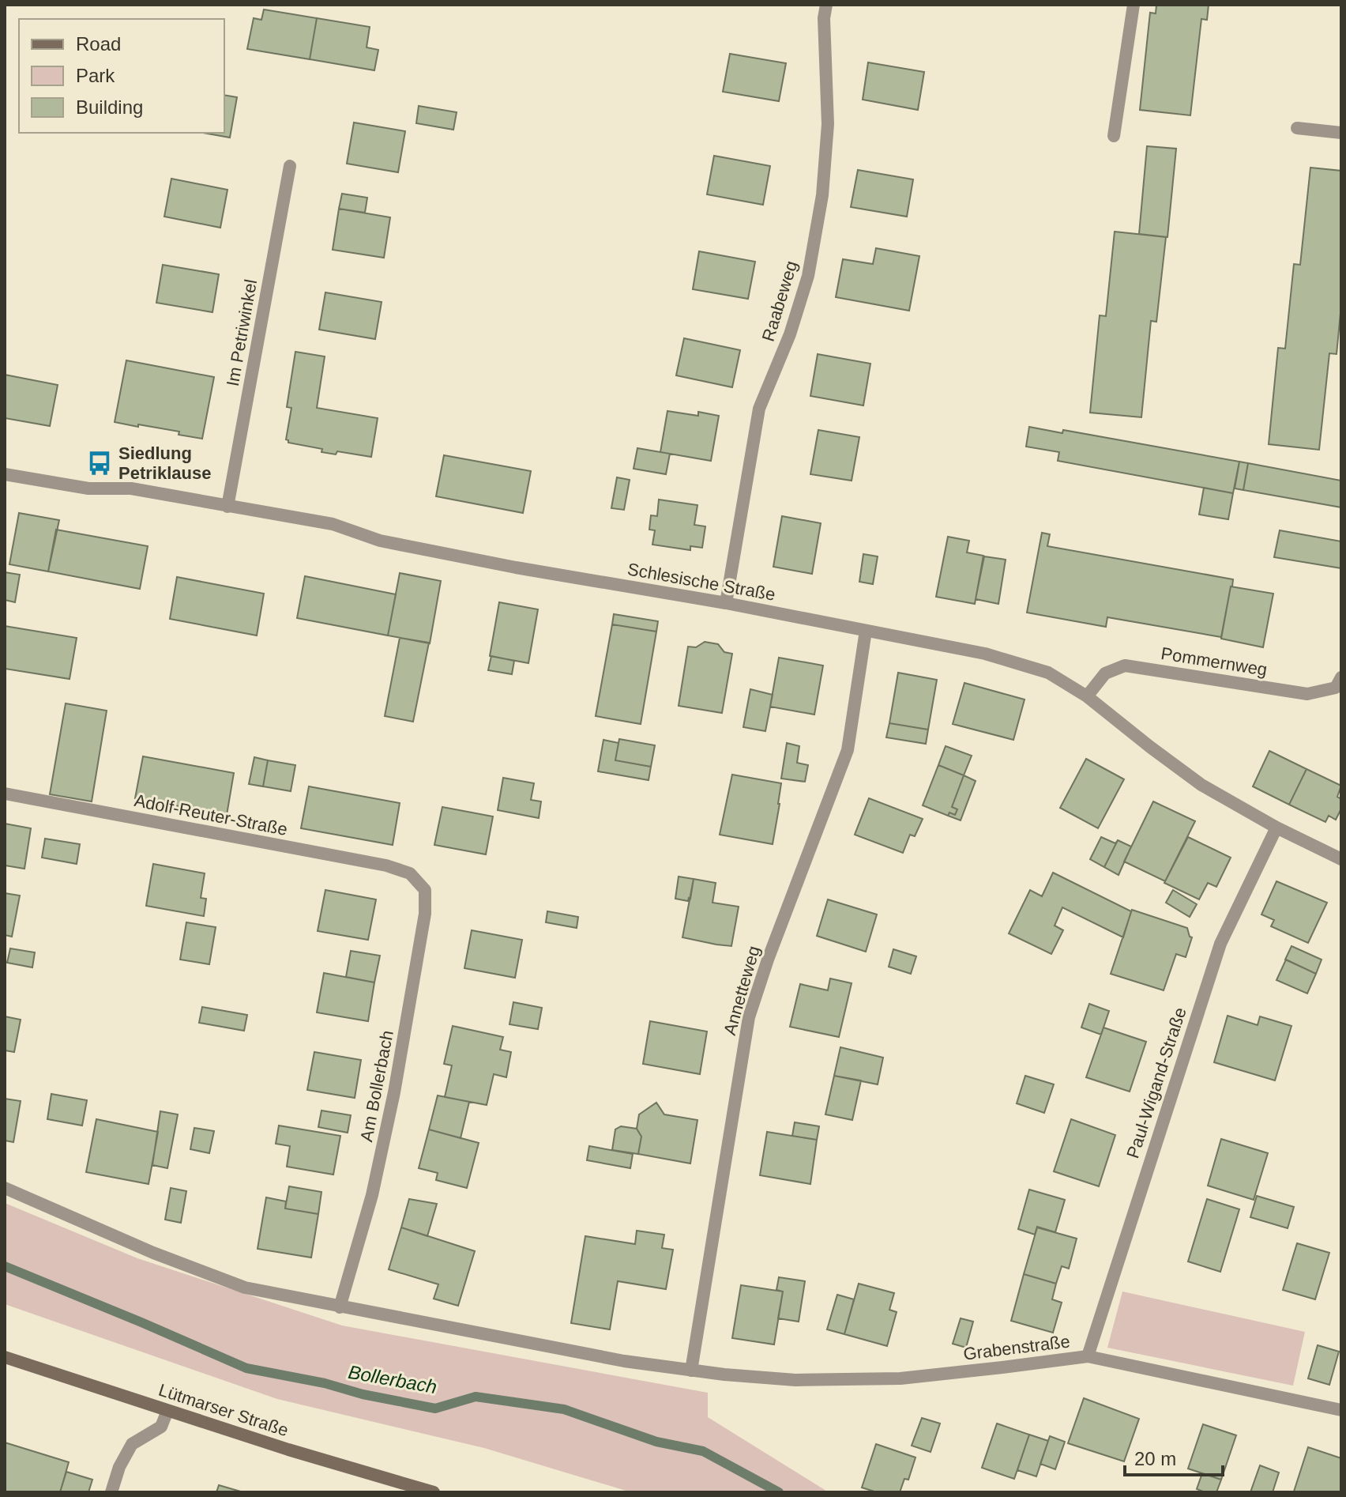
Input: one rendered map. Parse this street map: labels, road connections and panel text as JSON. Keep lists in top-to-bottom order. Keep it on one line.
{"streets":{"main road":["Lütmarser Straße"],"street":["Raabeweg","Im Petriwinkel","Schlesische Straße","Pommernweg","Adolf-Reuter-Straße","Annetteweg","Paul-Wigand-Straße","Am Bollerbach","Grabenstraße"]},"crossings":[["Raabeweg","Schlesische Straße"],["Im Petriwinkel","Schlesische Straße"],["Schlesische Straße","Pommernweg"],["Schlesische Straße","Annetteweg"],["Schlesische Straße","Paul-Wigand-Straße"],["Adolf-Reuter-Straße","Am Bollerbach"],["Annetteweg","Grabenstraße"],["Paul-Wigand-Straße","Grabenstraße"]],"water":["Bollerbach"],"places":{"bus stop":["Siedlung Petriklause"]},"legend":["Road","Park","Building"],"scale_bar":"20 m"}
